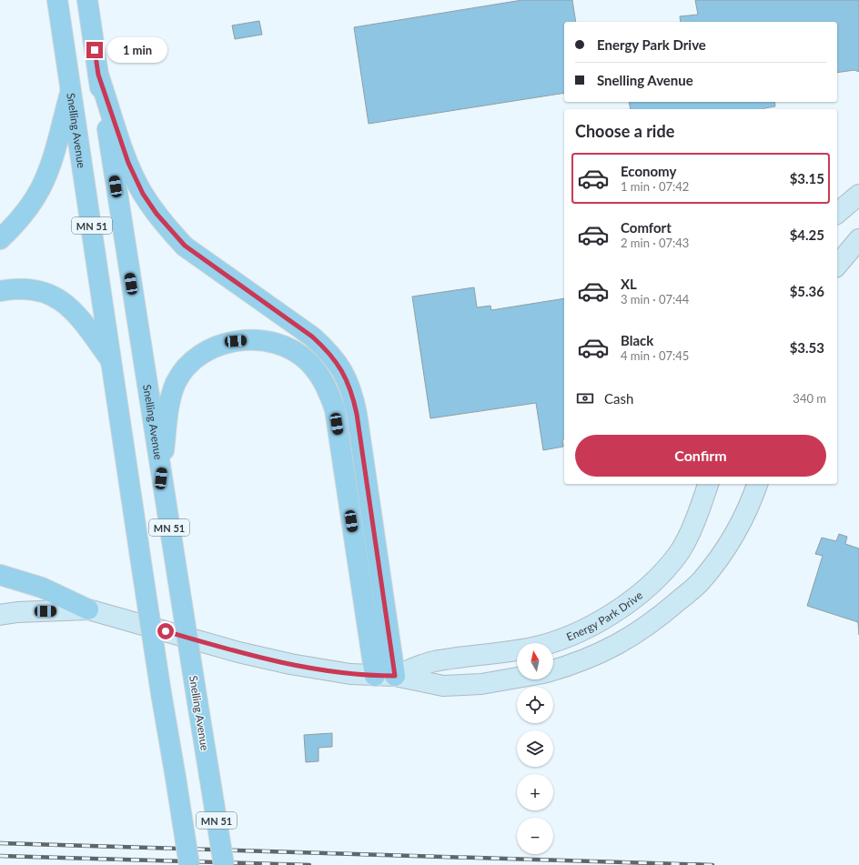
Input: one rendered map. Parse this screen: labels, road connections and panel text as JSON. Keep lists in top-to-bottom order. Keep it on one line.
{"streets":{"main road":["Snelling Avenue","MN 51"],"street":["Energy Park Drive"]},"north":"top","page":{"banner":["Energy Park Drive","Snelling Avenue"],"bubble":"1 min","heading":"Choose a ride","list":[{"name":"Economy","note":"1 min · 07:42","value":"$3.15"},{"name":"Comfort","note":"2 min · 07:43","value":"$4.25"},{"name":"XL","note":"3 min · 07:44","value":"$5.36"},{"name":"Black","note":"4 min · 07:45","value":"$3.53"}],"pay":["Cash","340 m"],"buttons":"Confirm","map_buttons":["+","−"]}}
